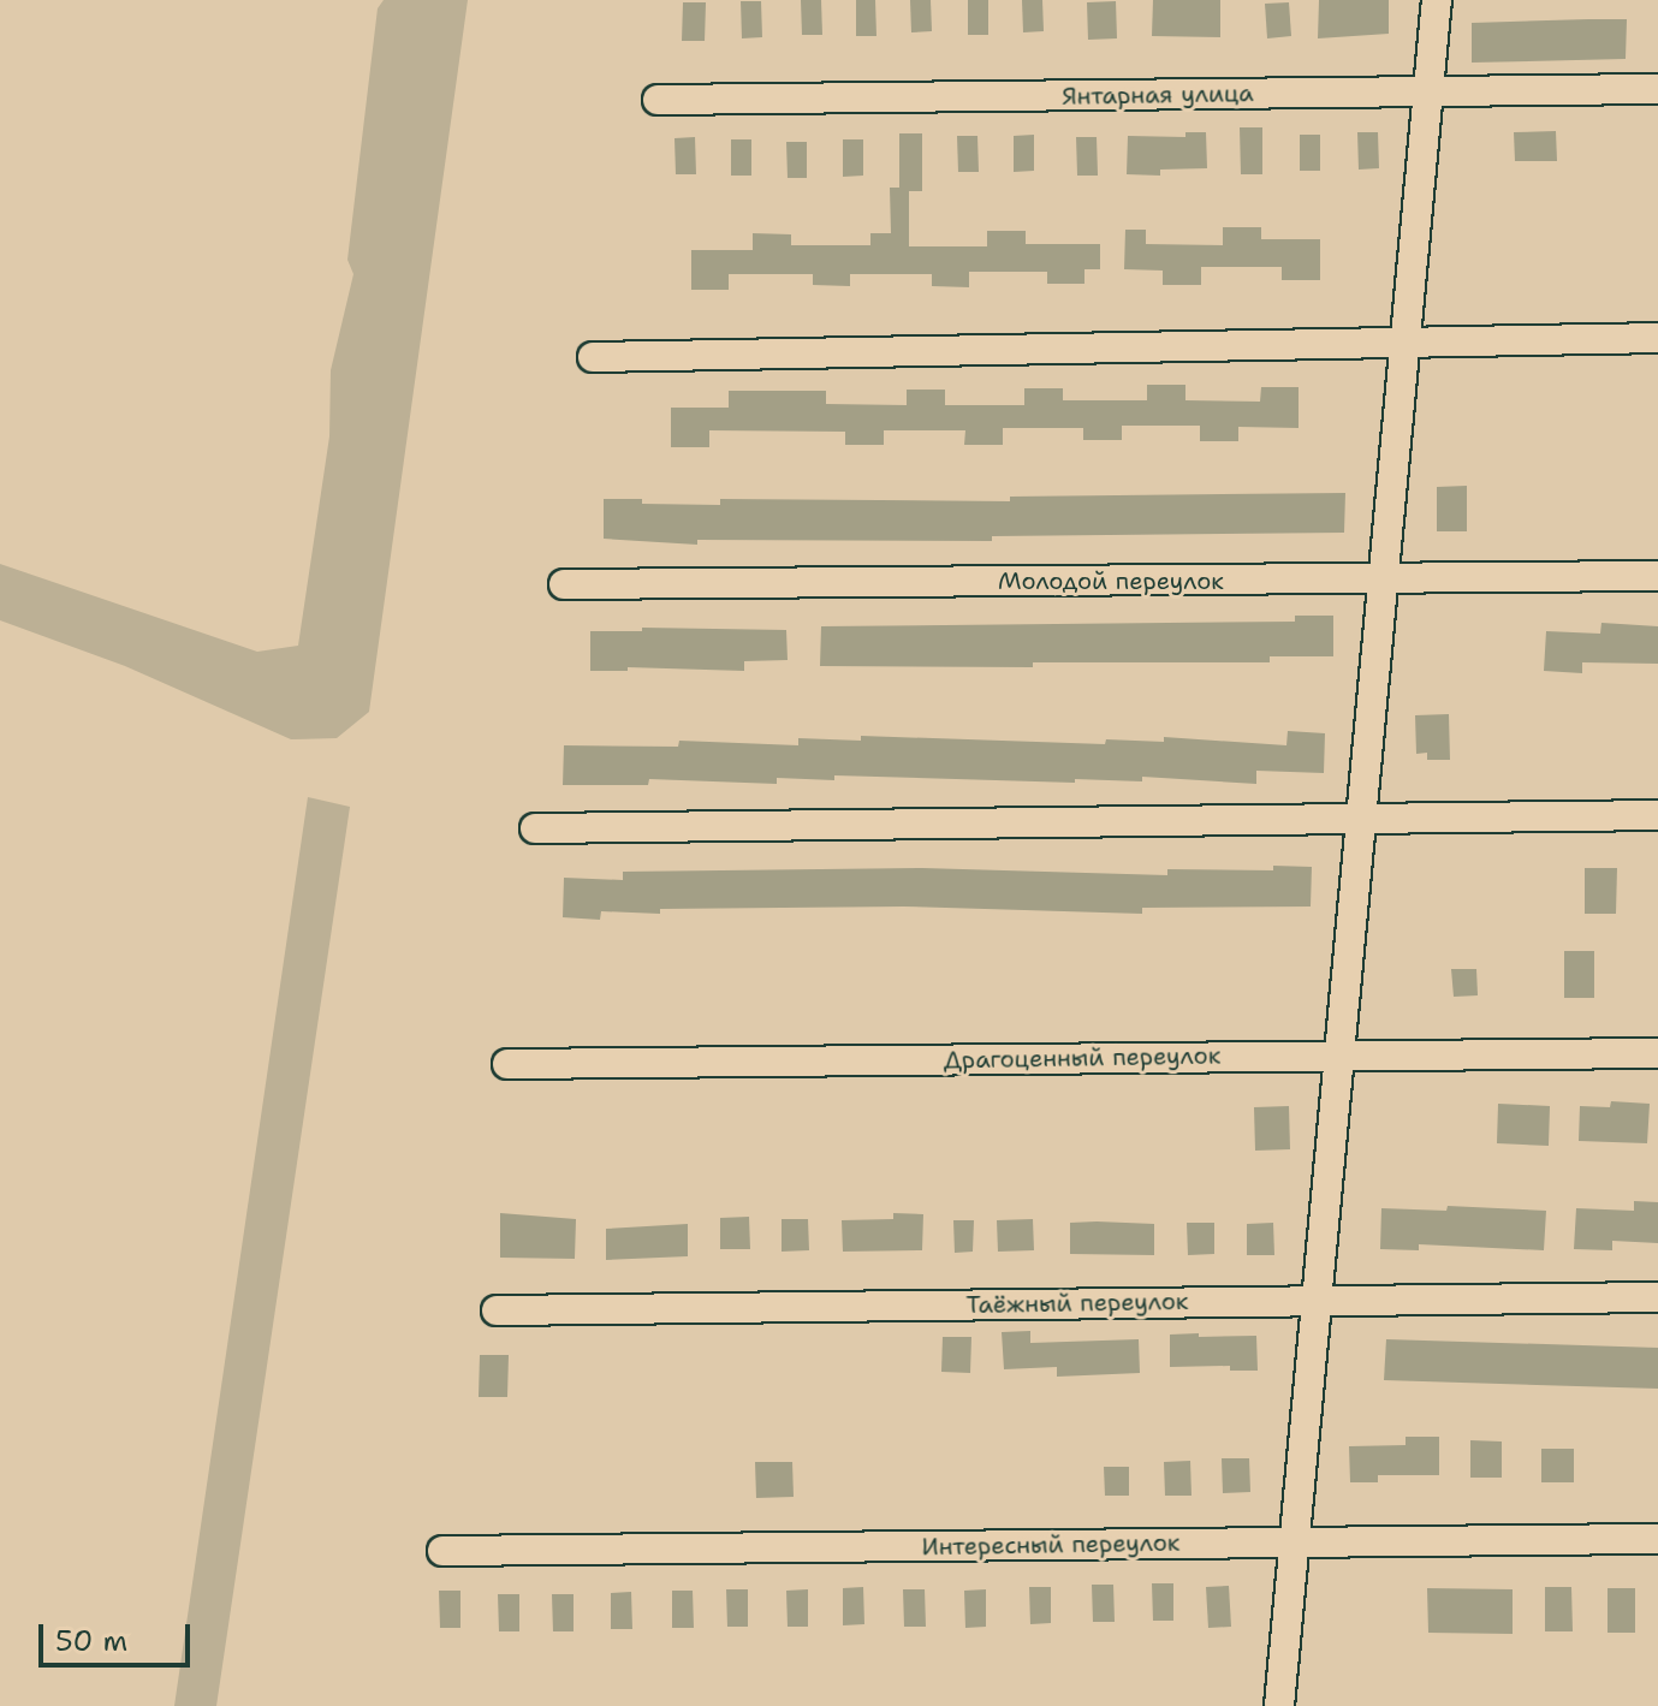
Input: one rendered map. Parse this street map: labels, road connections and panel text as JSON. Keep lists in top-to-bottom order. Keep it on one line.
{"streets":{"street":["Янтарная улица","Молодой переулок","Драгоценный переулок","Таёжный переулок","Интересный переулок"]},"scale_bar":"50 m"}
